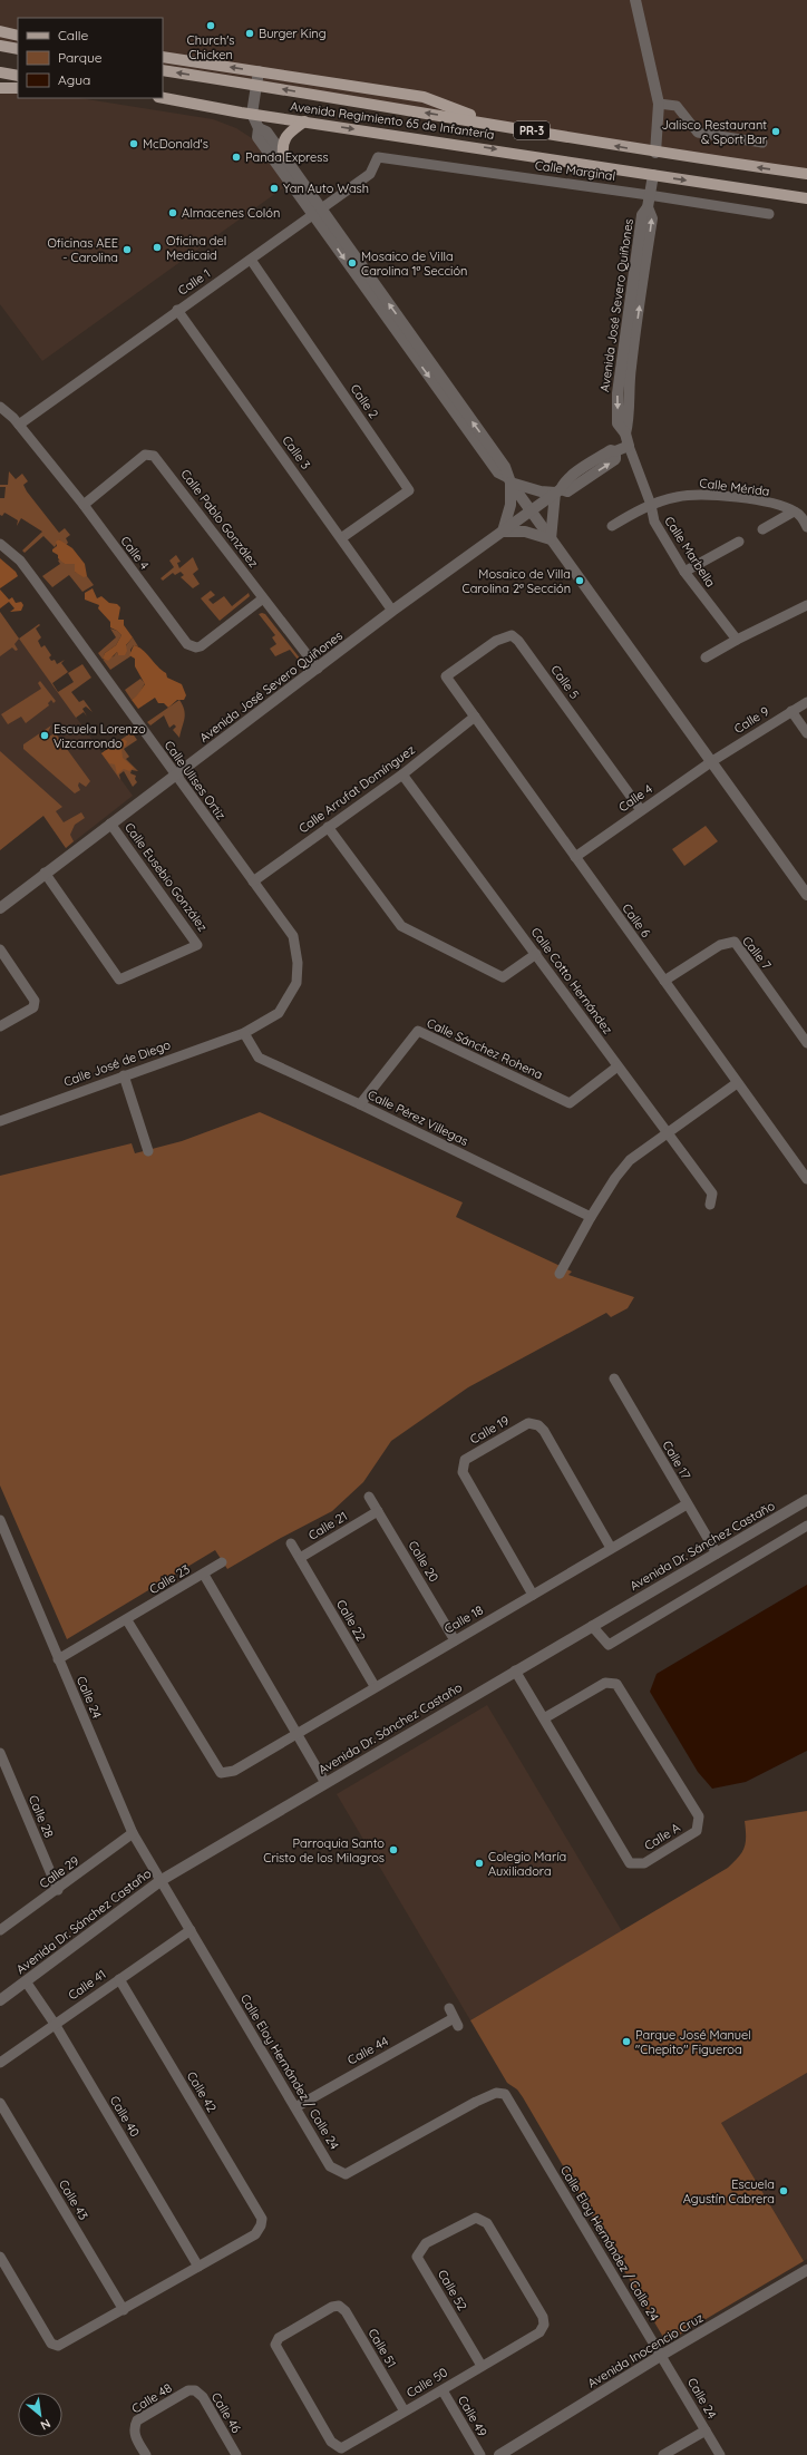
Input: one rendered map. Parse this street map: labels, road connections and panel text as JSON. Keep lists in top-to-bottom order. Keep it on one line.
{"streets":{"main road":["Avenida Regimiento 65 de Infantería","PR-3"],"street":["Calle Marginal","Calle 1","Avenida José Severo Quiñones","Calle 2","Calle 3","Calle Mérida","Calle Pablo González","Calle Marbella","Calle 4","Calle 5","Calle 9","Calle Ulises Ortiz","Calle Arrufat Domínguez","Calle Eusebio González","Calle 6","Calle 7","Calle Cotto Hernández","Calle Sánchez Rohena","Calle José de Diego","Calle Pérez Villegas","Calle 19","Calle 17","Calle 21","Avenida Dr. Sánchez Castaño","Calle 20","Calle 23","Calle 18","Calle 22","Calle 24","Calle 28","Calle A","Calle 29","Calle 41","Calle 44","Calle Eloy Hernández / Calle 24","Calle 42","Calle 40","Calle 43","Calle 52","Calle 51","Avenida Inocencio Cruz","Calle 50","Calle 48","Calle 46","Calle 49"]},"crossings":[["Avenida Regimiento 65 de Infantería","Avenida José Severo Quiñones"],["Calle Marginal","Calle 1"],["Calle Marginal","Avenida José Severo Quiñones"],["Calle 1","Calle 2"],["Calle 1","Calle 3"],["Calle 1","Calle 4"],["Avenida José Severo Quiñones","Calle 3"],["Avenida José Severo Quiñones","Calle Pablo González"],["Avenida José Severo Quiñones","Calle Marbella"],["Avenida José Severo Quiñones","Calle Ulises Ortiz"],["Avenida José Severo Quiñones","Calle Eusebio González"],["Calle 2","Calle 3"],["Calle Mérida","Calle Marbella"],["Calle Pablo González","Calle 4"],["Calle 4","Calle 5"],["Calle 4","Calle 9"],["Calle 4","Calle 6"],["Calle 5","Calle 6"],["Calle Ulises Ortiz","Calle Arrufat Domínguez"],["Calle Ulises Ortiz","Calle José de Diego"],["Calle Ulises Ortiz","Calle Pérez Villegas"],["Calle Arrufat Domínguez","Calle 6"],["Calle Arrufat Domínguez","Calle Cotto Hernández"],["Calle 6","Calle 7"],["Calle Cotto Hernández","Calle Sánchez Rohena"],["Calle Sánchez Rohena","Calle Pérez Villegas"],["Calle José de Diego","Calle Pérez Villegas"],["Calle 19","Calle 18"],["Calle 17","Avenida Dr. Sánchez Castaño"],["Calle 17","Calle 18"],["Calle 21","Calle 20"],["Calle 21","Calle 22"],["Avenida Dr. Sánchez Castaño","Calle 23"],["Avenida Dr. Sánchez Castaño","Calle 24"],["Avenida Dr. Sánchez Castaño","Calle A"],["Avenida Dr. Sánchez Castaño","Calle Eloy Hernández / Calle 24"],["Avenida Dr. Sánchez Castaño","Calle 40"],["Calle 20","Calle 18"],["Calle 23","Calle 18"],["Calle 23","Calle 24"],["Calle 18","Calle 22"],["Calle 24","Calle 29"],["Calle 24","Calle Eloy Hernández / Calle 24"],["Calle 24","Avenida Inocencio Cruz"],["Calle 28","Calle 29"],["Calle 41","Calle Eloy Hernández / Calle 24"],["Calle 41","Calle 42"],["Calle 41","Calle 40"],["Calle 44","Calle Eloy Hernández / Calle 24"],["Calle Eloy Hernández / Calle 24","Avenida Inocencio Cruz"],["Calle 42","Calle 40"],["Calle 52","Calle 50"],["Calle 51","Calle 50"],["Calle 50","Calle 49"],["Calle 48","Calle 46"]],"places":["Church's Chicken","Burger King","Jalisco Restaurant & Sport Bar","McDonald's","Panda Express","Yan Auto Wash","Almacenes Colón","Oficina del Medicaid","Oficinas AEE - Carolina","Mosaico de Villa Carolina 1ª Sección","Mosaico de Villa Carolina 2ª Sección","Escuela Lorenzo Vizcarrondo","Parroquia Santo Cristo de los Milagros","Colegio María Auxiliadora","Parque José Manuel \"Chepito\" Figueroa","Escuela Agustín Cabrera"],"legend":["Calle","Parque","Agua"],"north":"bottom right"}
